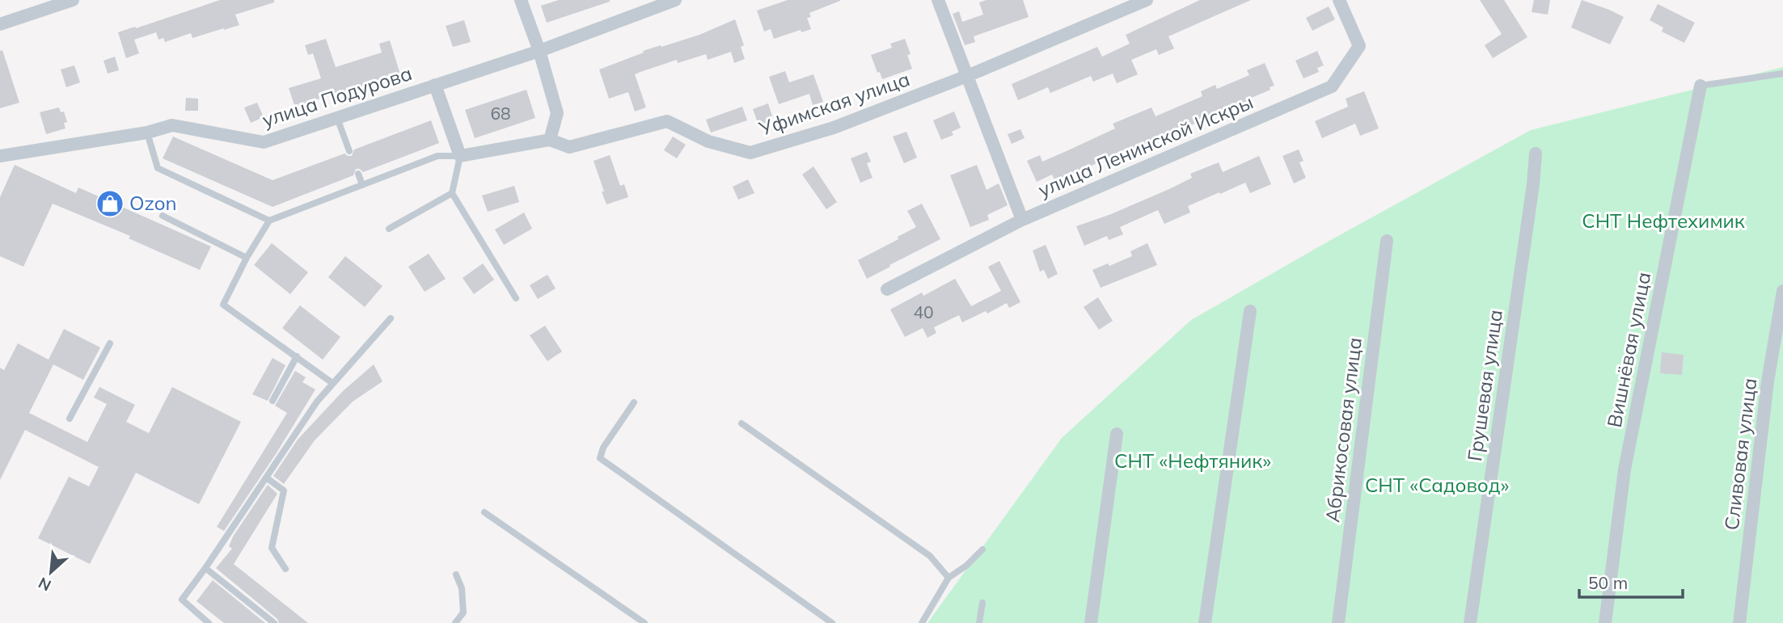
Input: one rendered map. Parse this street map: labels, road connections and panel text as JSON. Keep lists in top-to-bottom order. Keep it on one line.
{"streets":{"street":["улица Подурова","Уфимская улица","улица Ленинской Искры","Вишнёвая улица","Грушевая улица","Абрикосовая улица","Сливовая улица"]},"parks":["СНТ Нефтехимик","СНТ «Нефтяник»","СНТ «Садовод»"],"places":{"shop":["Ozon"]},"house_numbers":["68","40"],"scale_bar":"50 m","north":"bottom left"}
